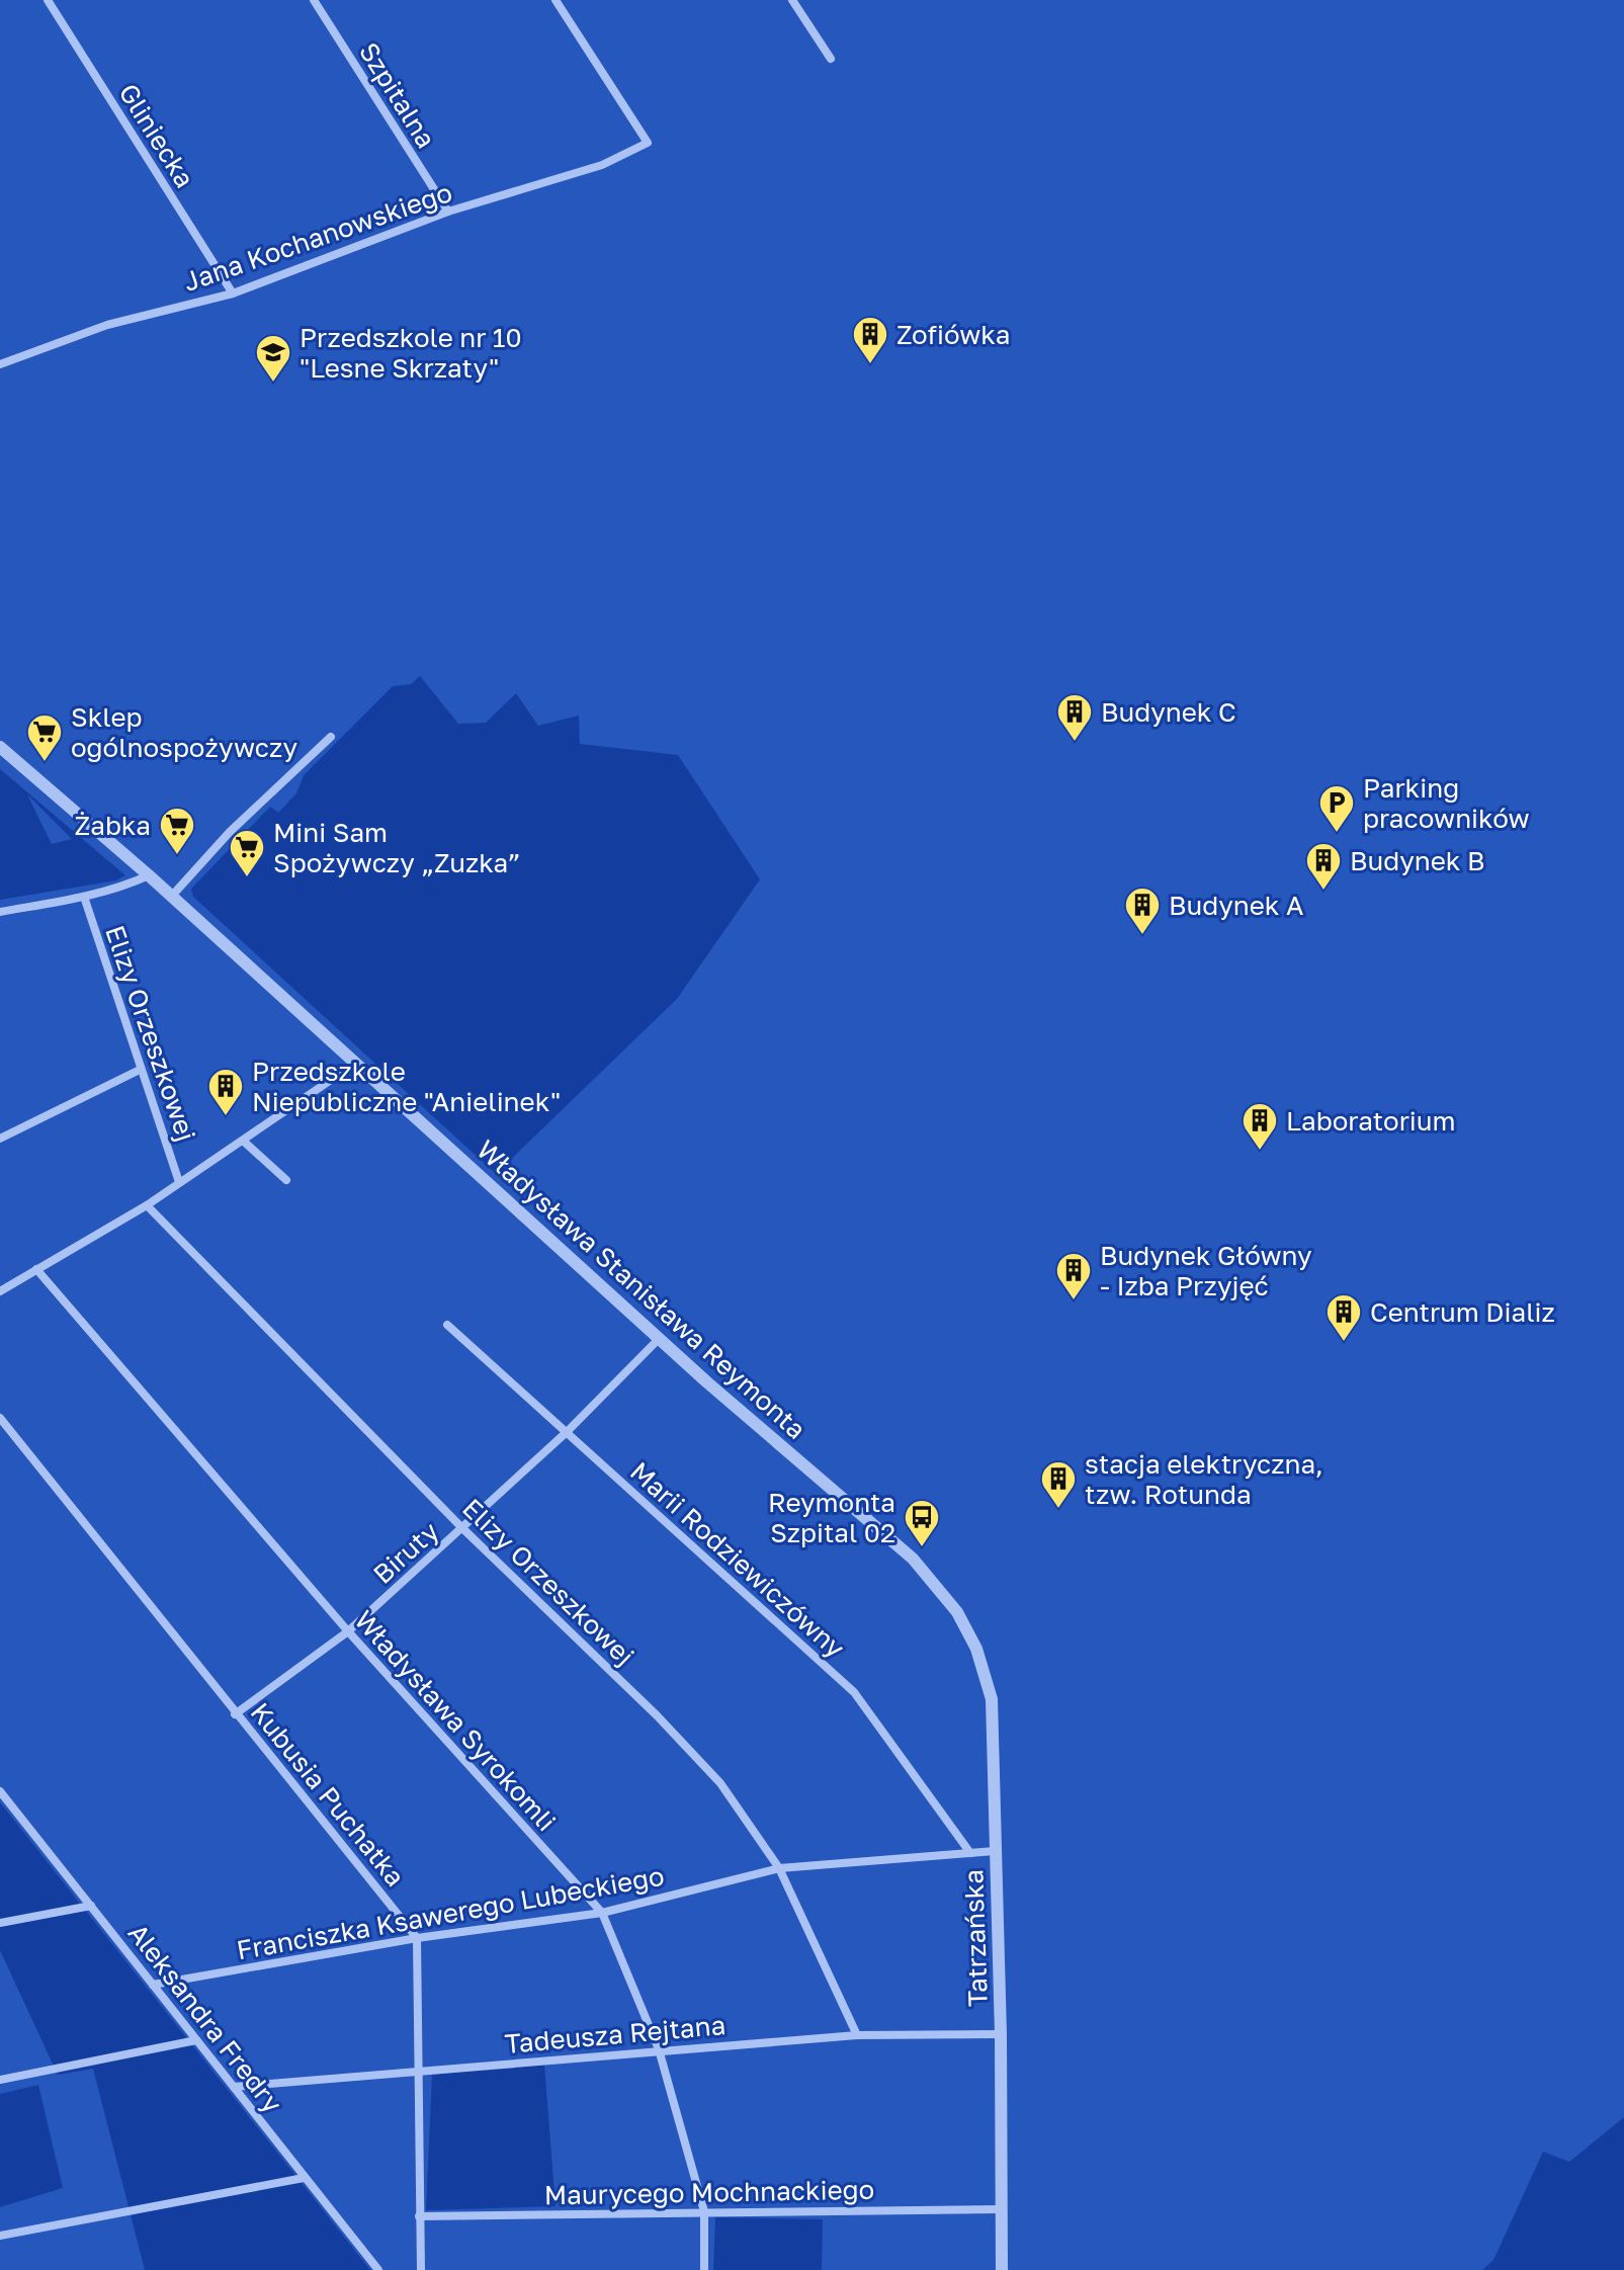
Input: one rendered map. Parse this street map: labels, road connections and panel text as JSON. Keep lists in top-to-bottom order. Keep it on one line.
{"streets":{"street":["Szpitalna","Gliniecka","Jana Kochanowskiego","Elizy Orzeszkowej","Władysława Stanisława Reymonta","Biruty","Marii Rodziewiczówny","Władysława Syrokomli","Kubusia Puchatka","Franciszka Ksawerego Lubeckiego","Tatrzańska","Aleksandra Fredry","Tadeusza Rejtana","Maurycego Mochnackiego"]},"crossings":[["Szpitalna","Jana Kochanowskiego"],["Gliniecka","Jana Kochanowskiego"],["Elizy Orzeszkowej","Biruty"],["Elizy Orzeszkowej","Franciszka Ksawerego Lubeckiego"],["Elizy Orzeszkowej","Tadeusza Rejtana"],["Władysława Stanisława Reymonta","Biruty"],["Władysława Stanisława Reymonta","Tatrzańska"],["Biruty","Marii Rodziewiczówny"],["Biruty","Władysława Syrokomli"],["Biruty","Kubusia Puchatka"],["Marii Rodziewiczówny","Franciszka Ksawerego Lubeckiego"],["Władysława Syrokomli","Franciszka Ksawerego Lubeckiego"],["Władysława Syrokomli","Tadeusza Rejtana"],["Władysława Syrokomli","Maurycego Mochnackiego"],["Kubusia Puchatka","Franciszka Ksawerego Lubeckiego"],["Franciszka Ksawerego Lubeckiego","Tatrzańska"],["Franciszka Ksawerego Lubeckiego","Aleksandra Fredry"],["Tatrzańska","Tadeusza Rejtana"],["Tatrzańska","Maurycego Mochnackiego"],["Aleksandra Fredry","Tadeusza Rejtana"]],"places":{"building":["Zofiówka","Budynek C","Budynek B","Budynek A","Przedszkole Niepubliczne \"Anielinek\"","Laboratorium","Budynek Główny - Izba Przyjęć","Centrum Dializ","stacja elektryczna, tzw. Rotunda"],"school or university":["Przedszkole nr 10 \"Lesne Skrzaty\""],"supermarket":["Sklep ogólnospożywczy","Żabka","Mini Sam Spożywczy „Zuzka”"],"parking":["Parking pracowników"],"bus stop":["Reymonta Szpital 02"]}}
